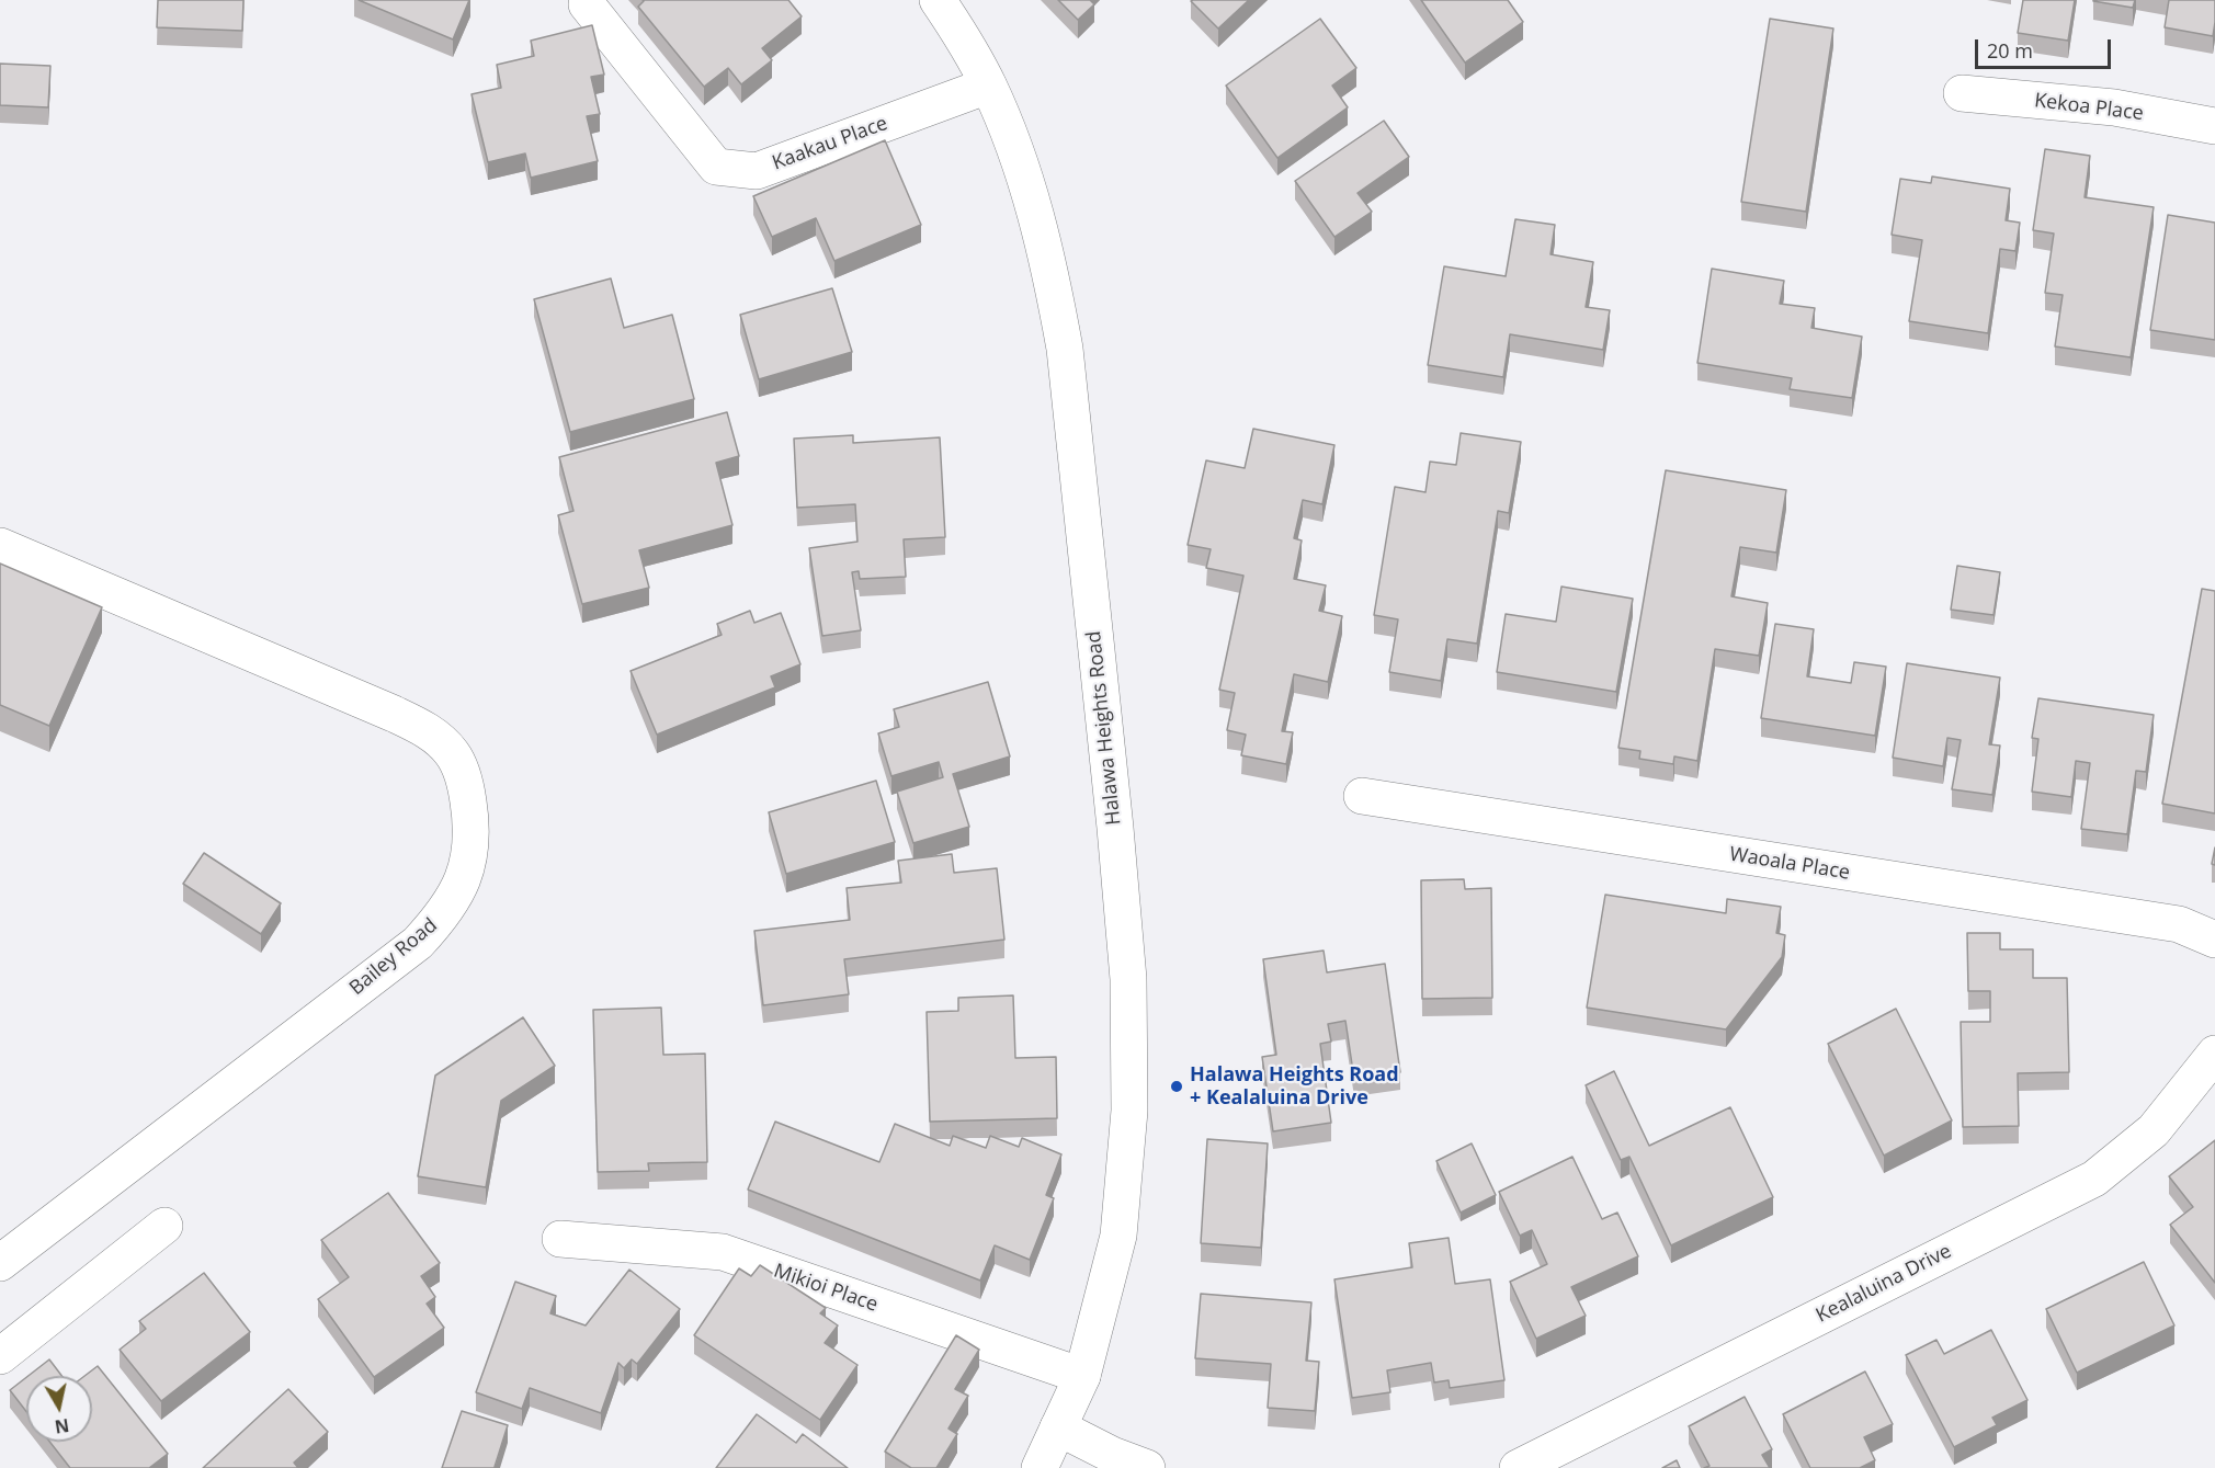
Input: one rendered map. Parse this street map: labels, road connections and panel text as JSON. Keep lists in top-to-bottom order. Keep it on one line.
{"streets":{"street":["Kekoa Place","Kaakau Place","Halawa Heights Road","Waoala Place","Bailey Road","Kealaluina Drive","Mikioi Place"]},"crossings":[["Kaakau Place","Halawa Heights Road"],["Halawa Heights Road","Mikioi Place"]],"places":["Halawa Heights Road + Kealaluina Drive"],"scale_bar":"20 m","north":"bottom"}
